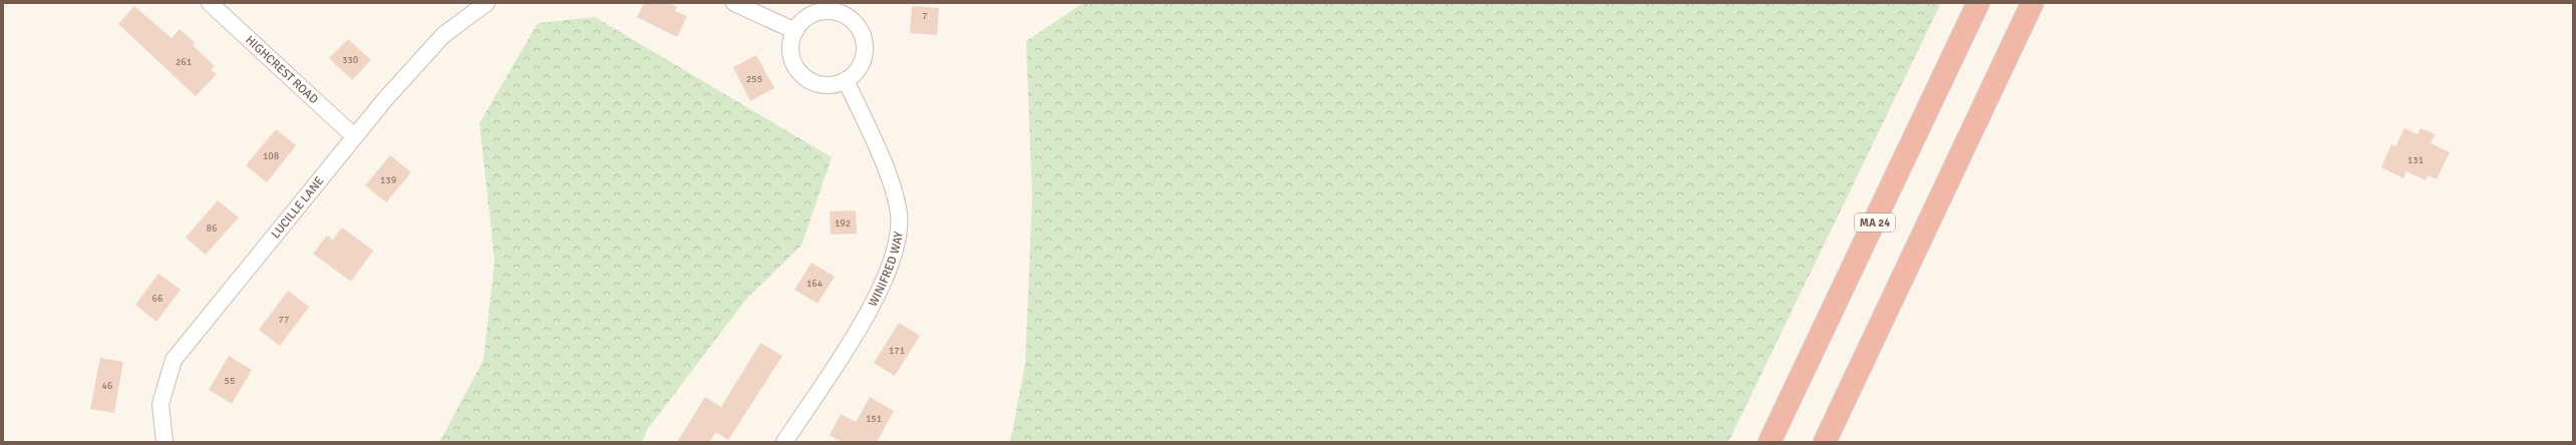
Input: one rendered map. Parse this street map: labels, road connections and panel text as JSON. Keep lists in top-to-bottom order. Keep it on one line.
{"streets":{"highway":["MA 24"],"street":["HIGHCREST ROAD","LUCILLE LANE","WINIFRED WAY"]},"crossings":[["HIGHCREST ROAD","LUCILLE LANE"]],"house_numbers":["7","330","261","255","108","131","139","192","86","164","66","77","171","55","46","151"]}
